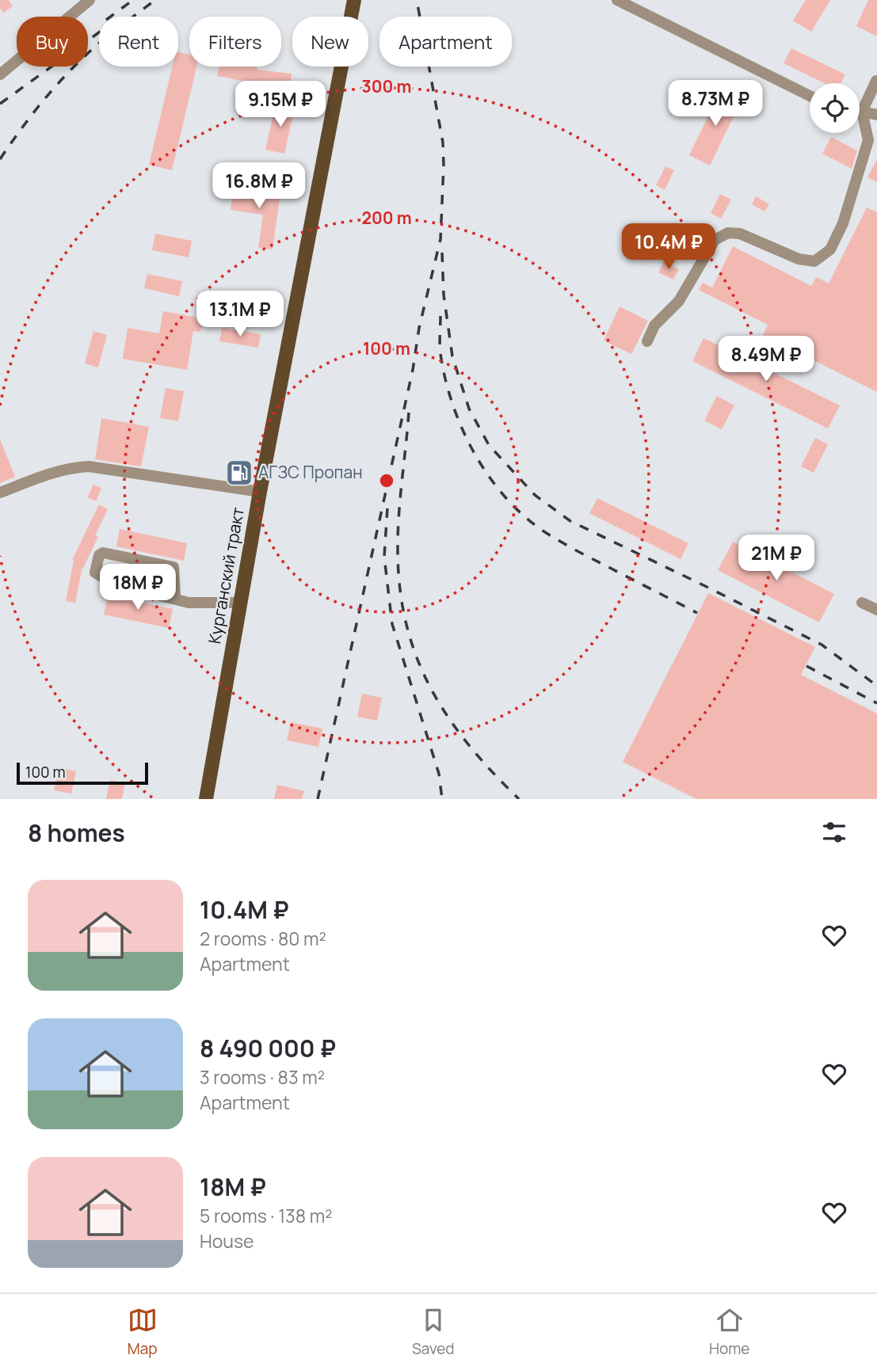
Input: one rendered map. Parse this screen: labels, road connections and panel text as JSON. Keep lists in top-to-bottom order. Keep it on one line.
{"streets":{"main road":["Курганский тракт"]},"places":{"fuel station":["АГЗС Пропан"]},"scale_bar":"100 m","page":{"chip":["Buy","Rent","Filters","New","Apartment"],"price":["8.73M ₽","9.15M ₽","16.8M ₽","10.4M ₽","13.1M ₽","8.49M ₽","21M ₽","18M ₽"],"scale":"100 m","heading":"8 homes","list":[{"name":"10.4M ₽","note":"2 rooms · 80 m² · Apartment"},{"name":"8 490 000 ₽","note":"3 rooms · 83 m² · Apartment"},{"name":"18M ₽","note":"5 rooms · 138 m² · House"}],"tabs":["Map","Saved","Home"]},"rings":["300 m","200 m","100 m"]}
